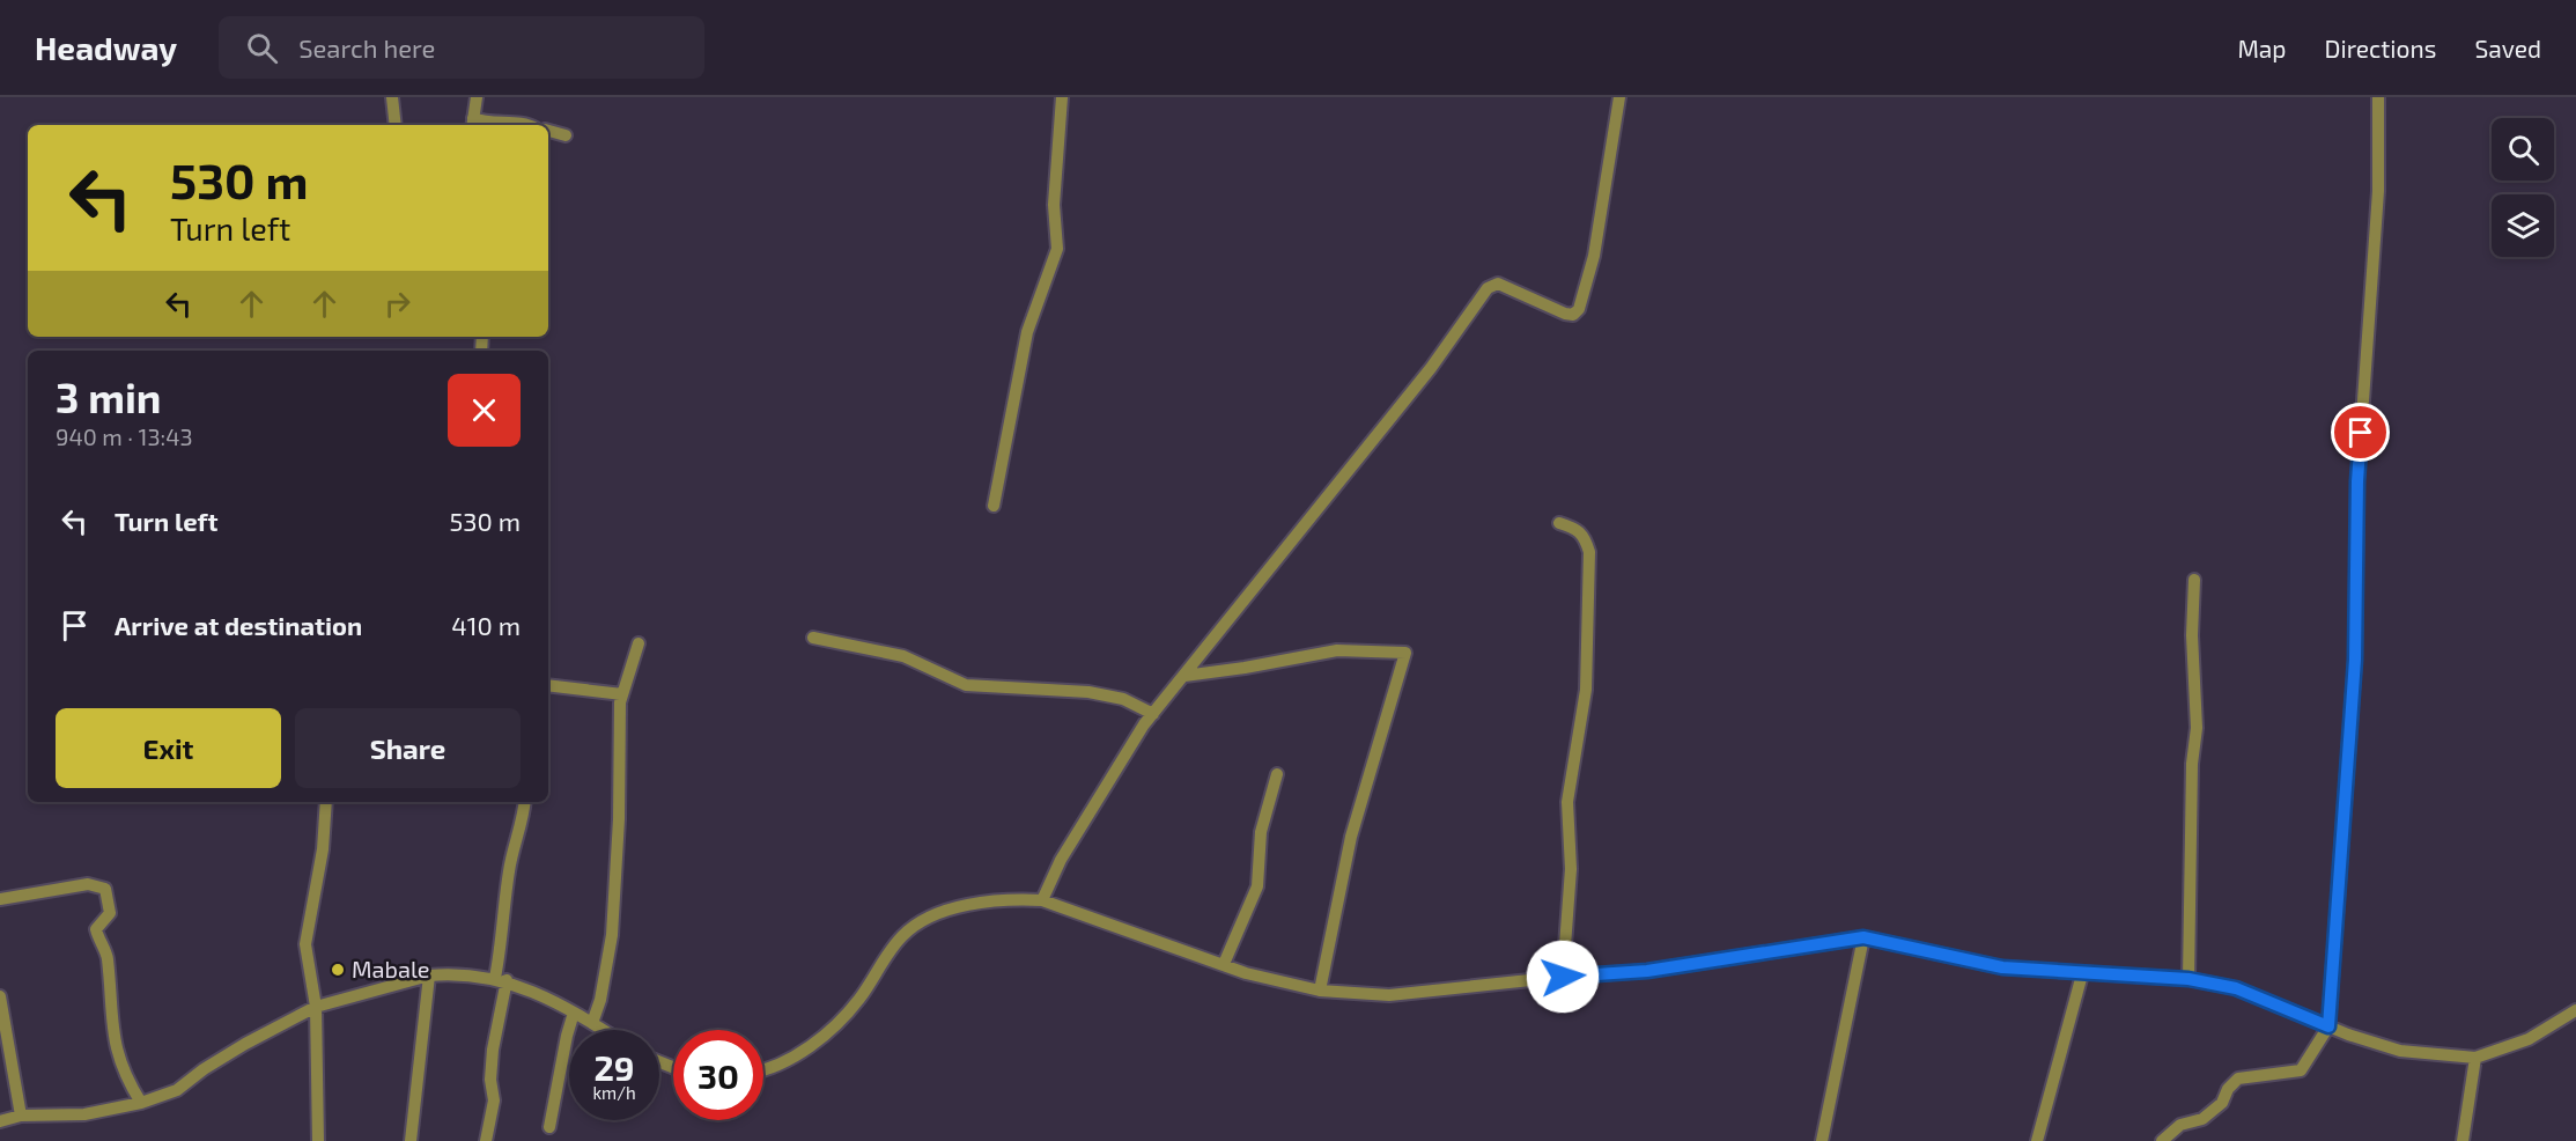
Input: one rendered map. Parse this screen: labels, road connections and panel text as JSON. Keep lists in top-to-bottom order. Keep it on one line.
{"places":["Mabale"],"page":{"header":"Headway","search":"Search here","nav":["Map","Directions","Saved"],"turn":["530 m","Turn left"],"heading":["3 min","940 m · 13:43"],"list":[{"name":"Turn left","value":"530 m"},{"name":"Arrive at destination","value":"410 m"}],"buttons":["Exit","Share"],"speed":"29 km/h","limit":"30"}}
